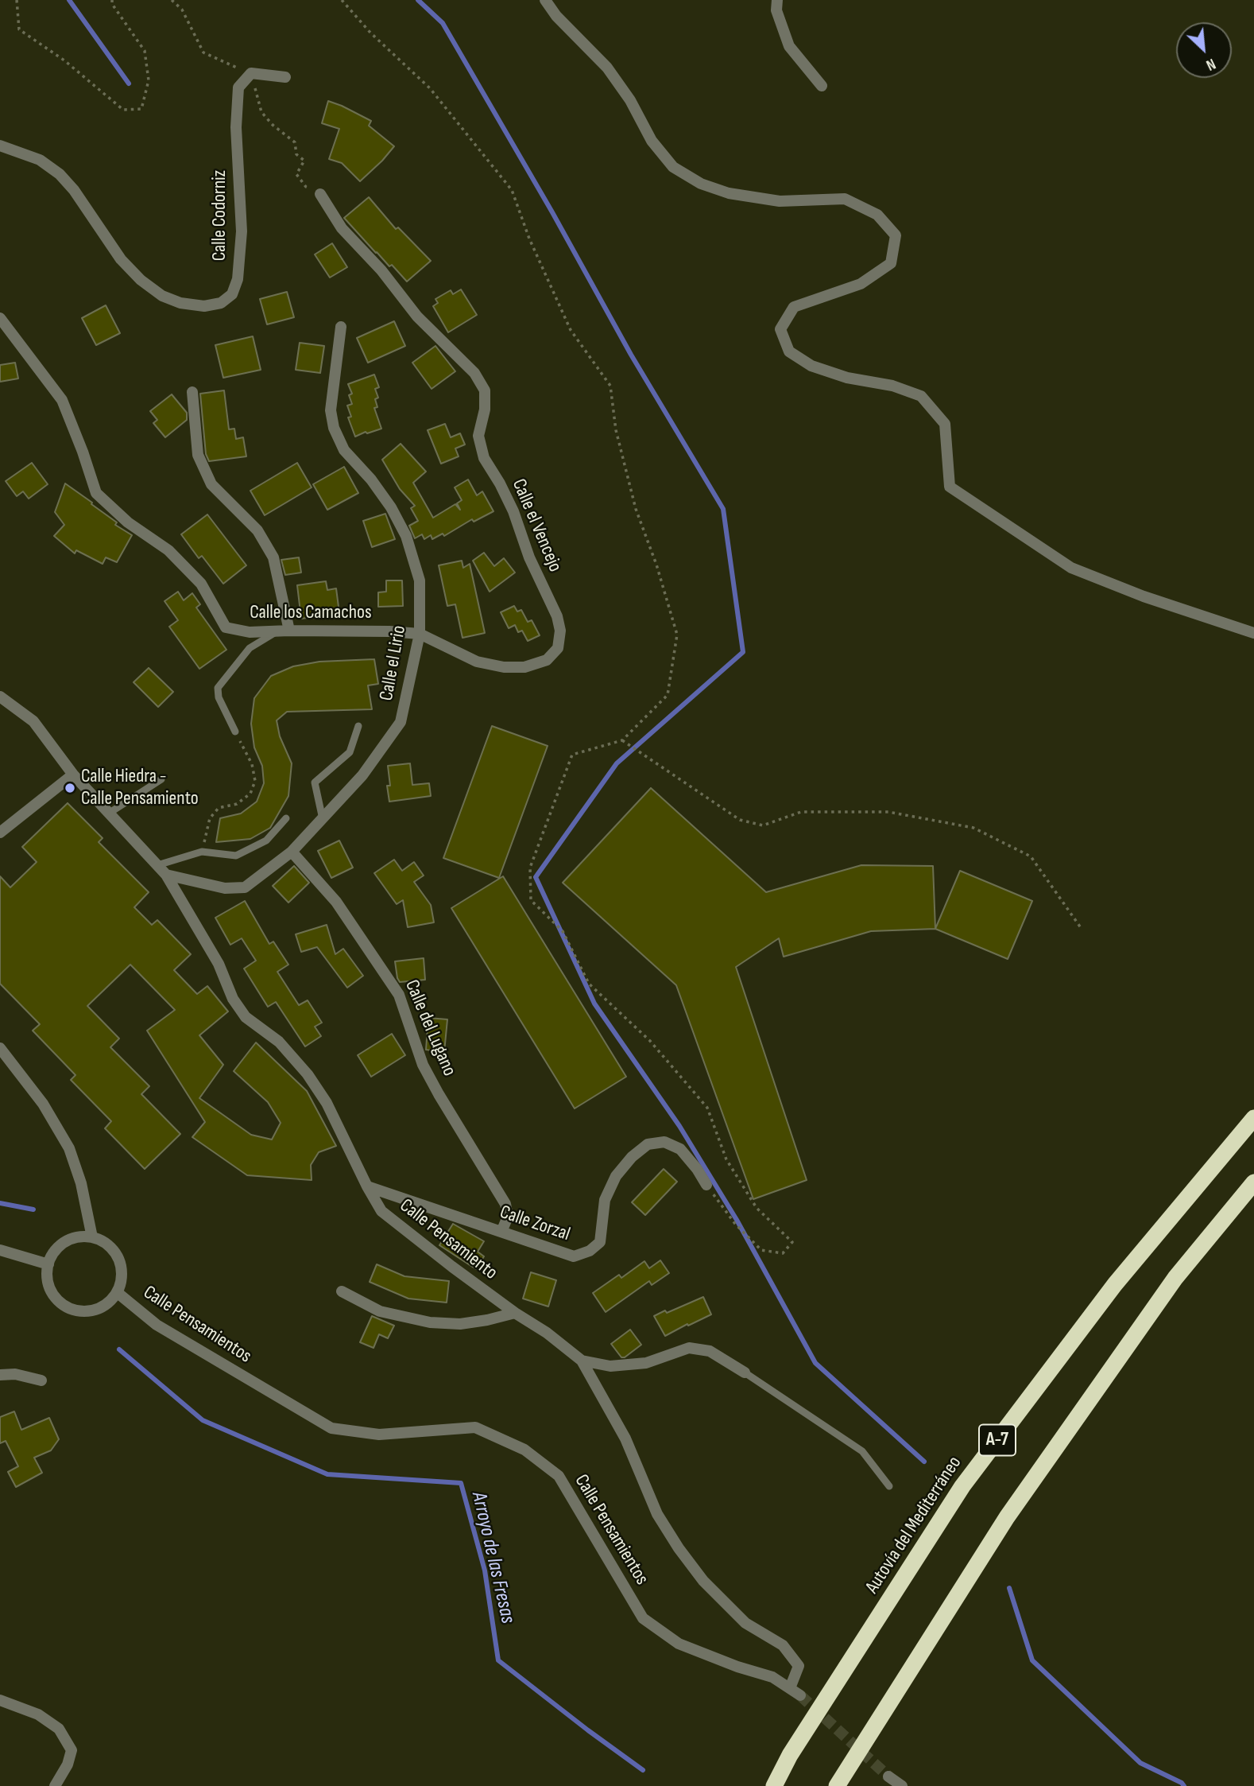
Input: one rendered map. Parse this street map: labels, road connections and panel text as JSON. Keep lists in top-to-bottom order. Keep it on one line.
{"streets":{"highway":["A-7","Autovía del Mediterráneo"],"street":["Calle Codorniz","Calle el Vencejo","Calle los Camachos","Calle el Lirio","Calle del Lugano","Calle Zorzal","Calle Pensamiento","Calle Pensamientos"]},"crossings":[["Calle el Vencejo","Calle los Camachos"],["Calle el Vencejo","Calle el Lirio"],["Calle los Camachos","Calle el Lirio"],["Calle el Lirio","Calle del Lugano"],["Calle el Lirio","Calle Pensamiento"],["Calle del Lugano","Calle Zorzal"],["Calle Zorzal","Calle Pensamiento"],["Calle Pensamiento","Calle Pensamientos"]],"water":["Arroyo de las Fresas"],"places":["Calle Hiedra - Calle Pensamiento"],"north":"bottom right"}
